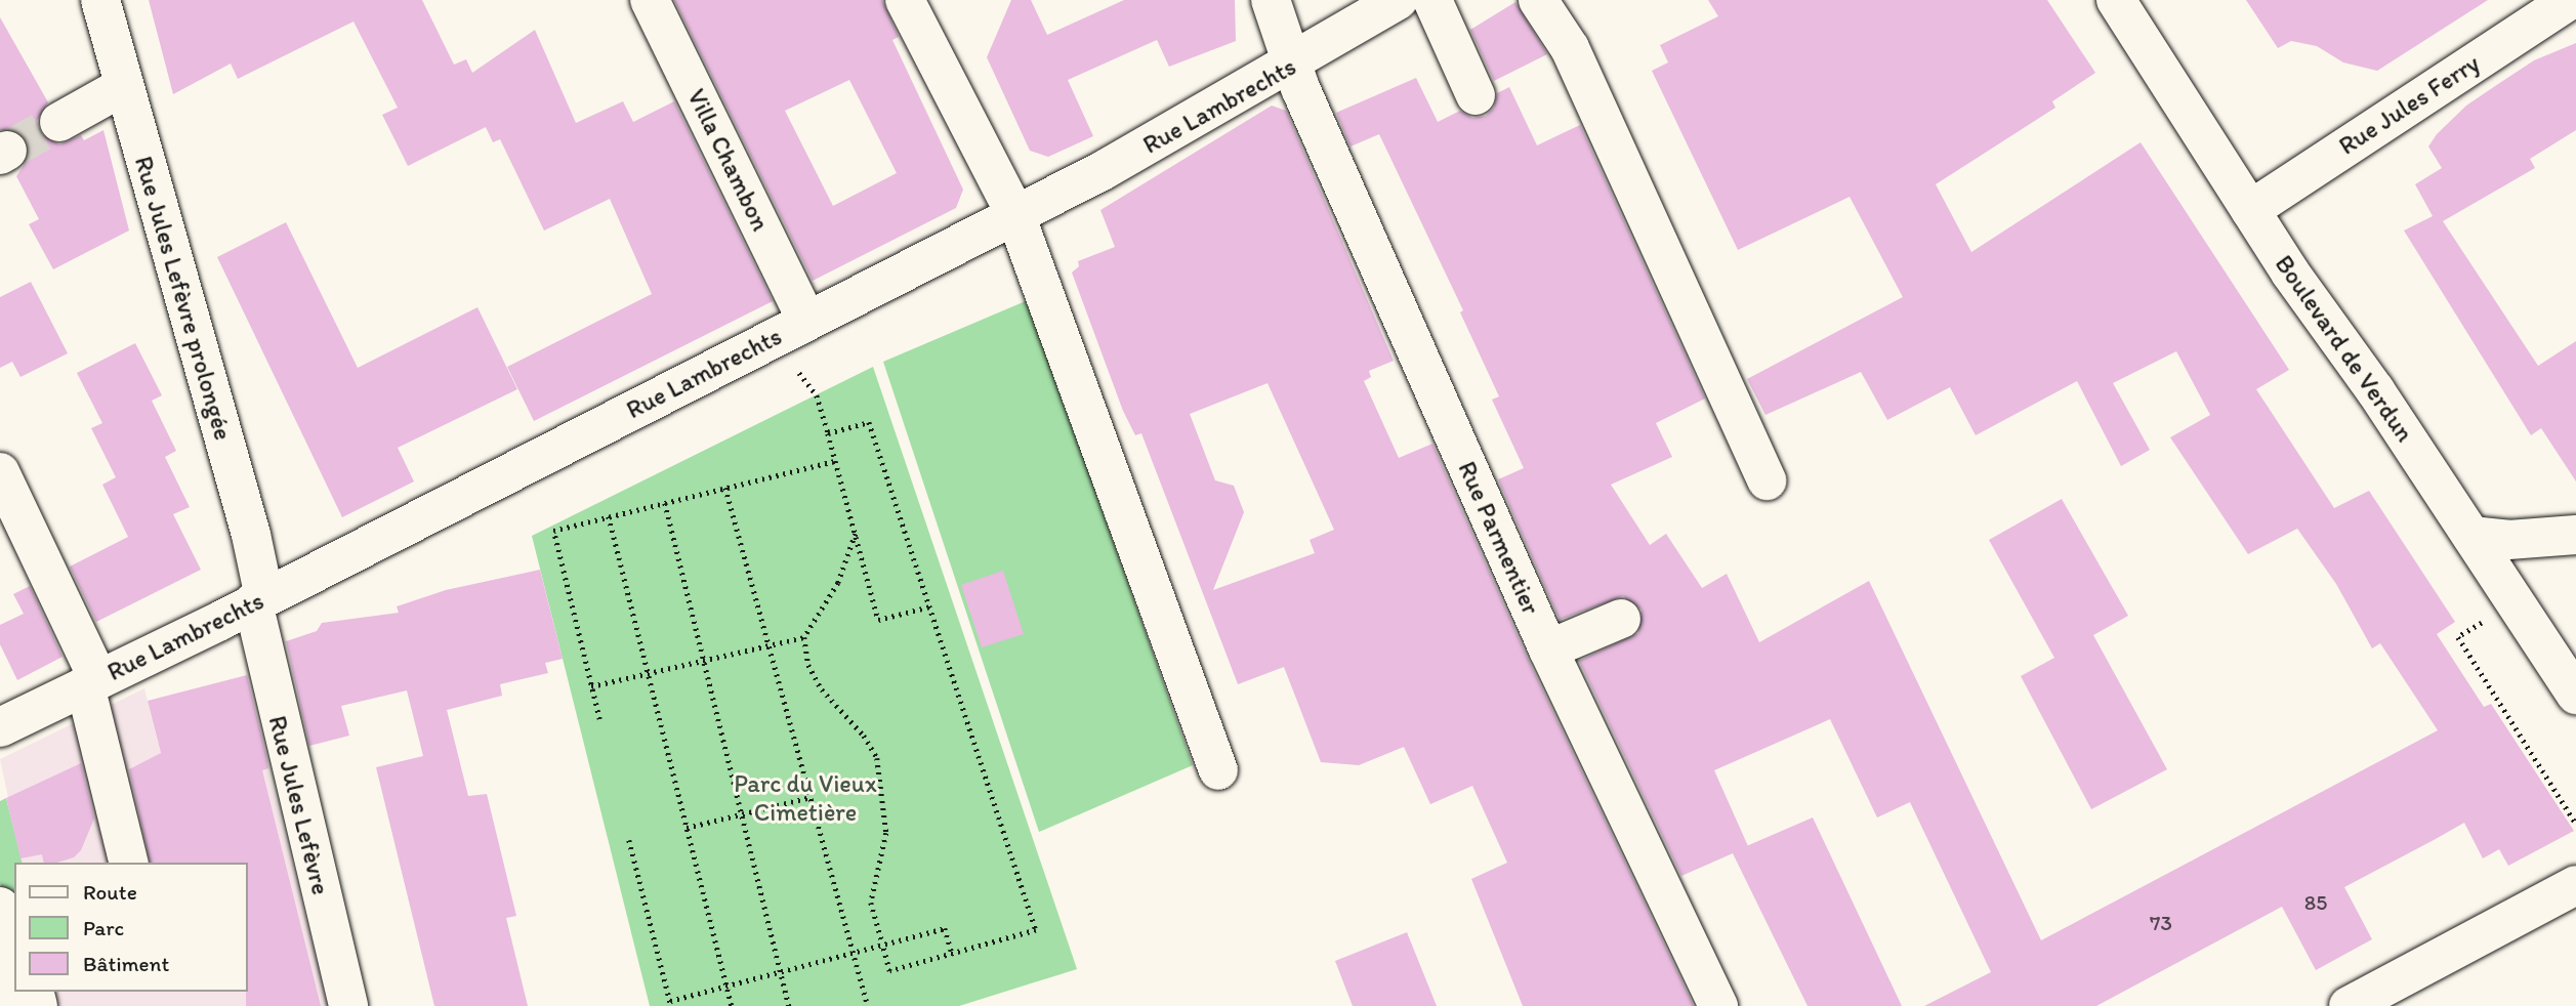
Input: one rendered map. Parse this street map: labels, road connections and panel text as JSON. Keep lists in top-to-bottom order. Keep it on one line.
{"streets":{"street":["Rue Jules Ferry","Rue Lambrechts","Villa Chambon","Rue Jules Lefèvre prolongée","Boulevard de Verdun","Rue Parmentier","Rue Jules Lefèvre"]},"crossings":[["Rue Jules Ferry","Boulevard de Verdun"],["Rue Lambrechts","Villa Chambon"],["Rue Lambrechts","Rue Jules Lefèvre prolongée"],["Rue Lambrechts","Rue Parmentier"],["Rue Lambrechts","Rue Jules Lefèvre"],["Rue Jules Lefèvre prolongée","Rue Jules Lefèvre"]],"parks":["Parc du Vieux Cimetière"],"house_numbers":["85","73"],"legend":["Route","Parc","Bâtiment"]}
